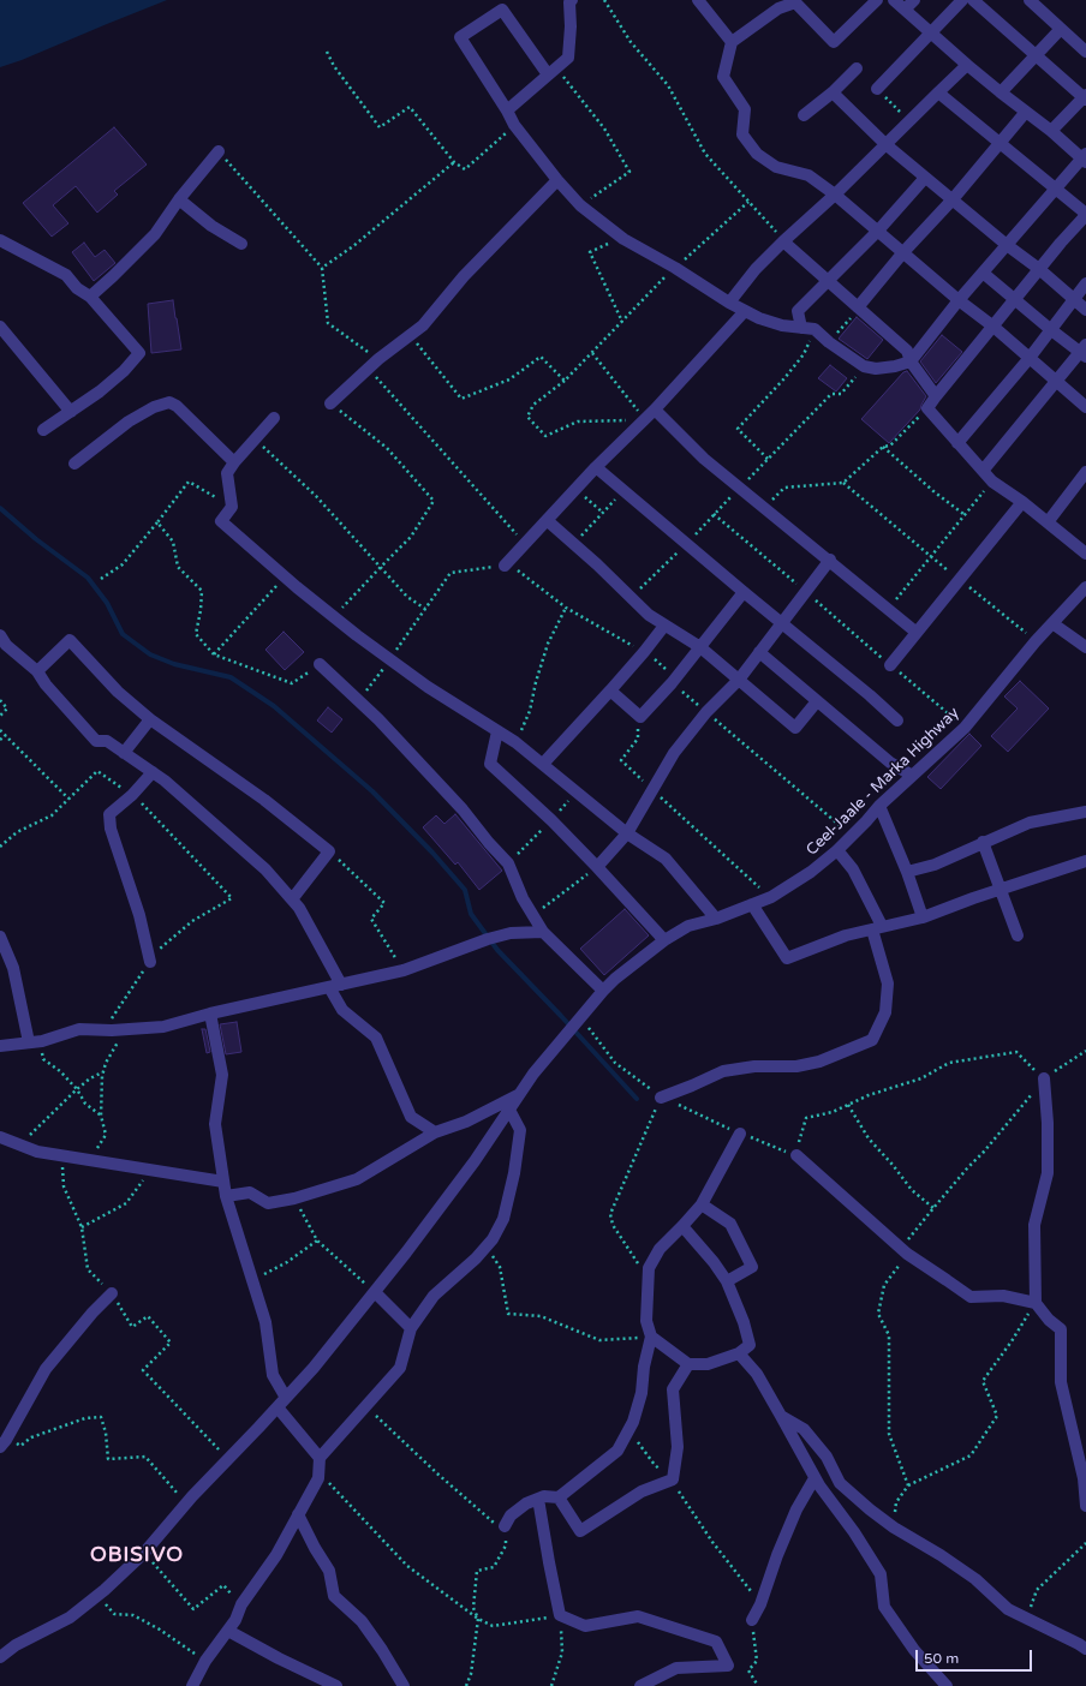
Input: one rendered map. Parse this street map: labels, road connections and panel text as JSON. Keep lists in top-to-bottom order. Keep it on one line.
{"streets":{"street":["Ceel-Jaale - Marka Highway"]},"districts":["OBISIVO"],"scale_bar":"50 m"}
